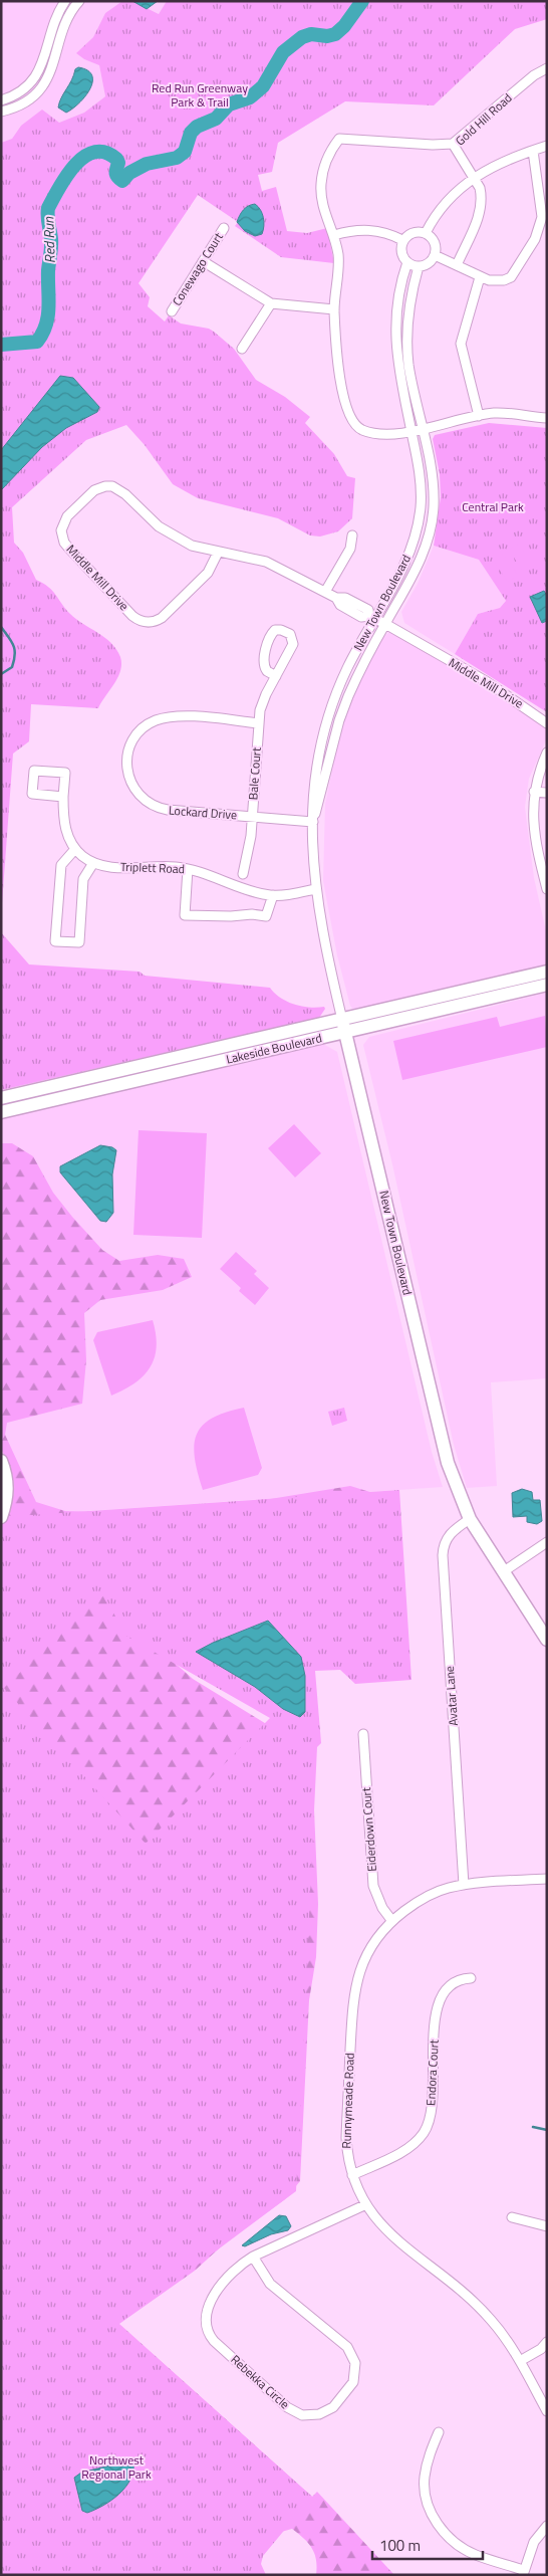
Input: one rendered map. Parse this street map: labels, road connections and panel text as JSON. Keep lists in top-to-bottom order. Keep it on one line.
{"streets":{"main road":["New Town Boulevard","Lakeside Boulevard"],"street":["Gold Hill Road","Conewago Court","Middle Mill Drive","Bale Court","Lockard Drive","Triplett Road","Avatar Lane","Eiderdown Court","Endora Court","Runnymeade Road","Rebekka Circle"]},"crossings":[["Middle Mill Drive","New Town Boulevard"],["New Town Boulevard","Lockard Drive"],["New Town Boulevard","Triplett Road"],["New Town Boulevard","Lakeside Boulevard"],["New Town Boulevard","Avatar Lane"],["Bale Court","Lockard Drive"],["Avatar Lane","Runnymeade Road"],["Eiderdown Court","Runnymeade Road"],["Endora Court","Runnymeade Road"],["Runnymeade Road","Rebekka Circle"]],"water":["Red Run"],"parks":["Red Run Greenway Park & Trail","Central Park","Northwest Regional Park"],"scale_bar":"100 m"}
